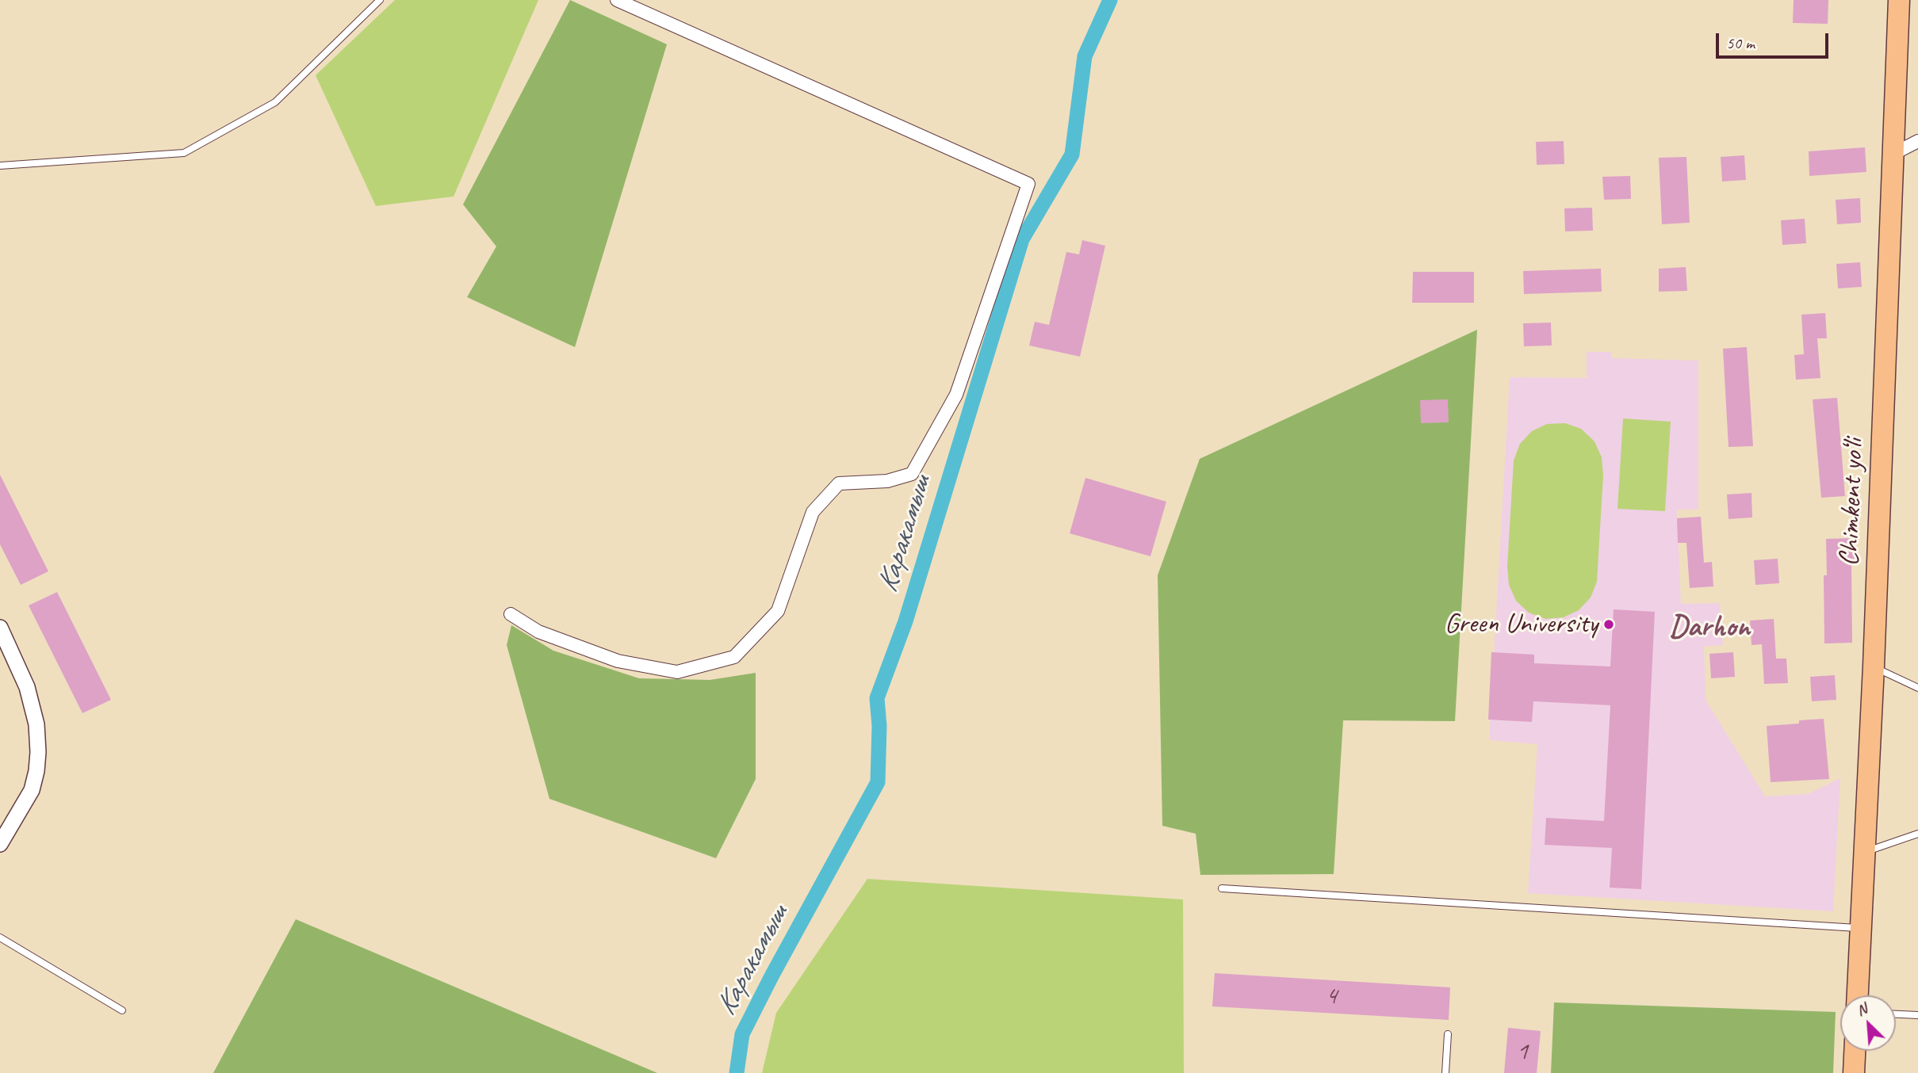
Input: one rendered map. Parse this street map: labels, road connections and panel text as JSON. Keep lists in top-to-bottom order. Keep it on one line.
{"streets":{"highway":["Chimkent yo‘li"]},"districts":["Darhon"],"water":["Каракамыш"],"places":["Green University"],"house_numbers":["4","1"],"scale_bar":"50 m","north":"top left"}
